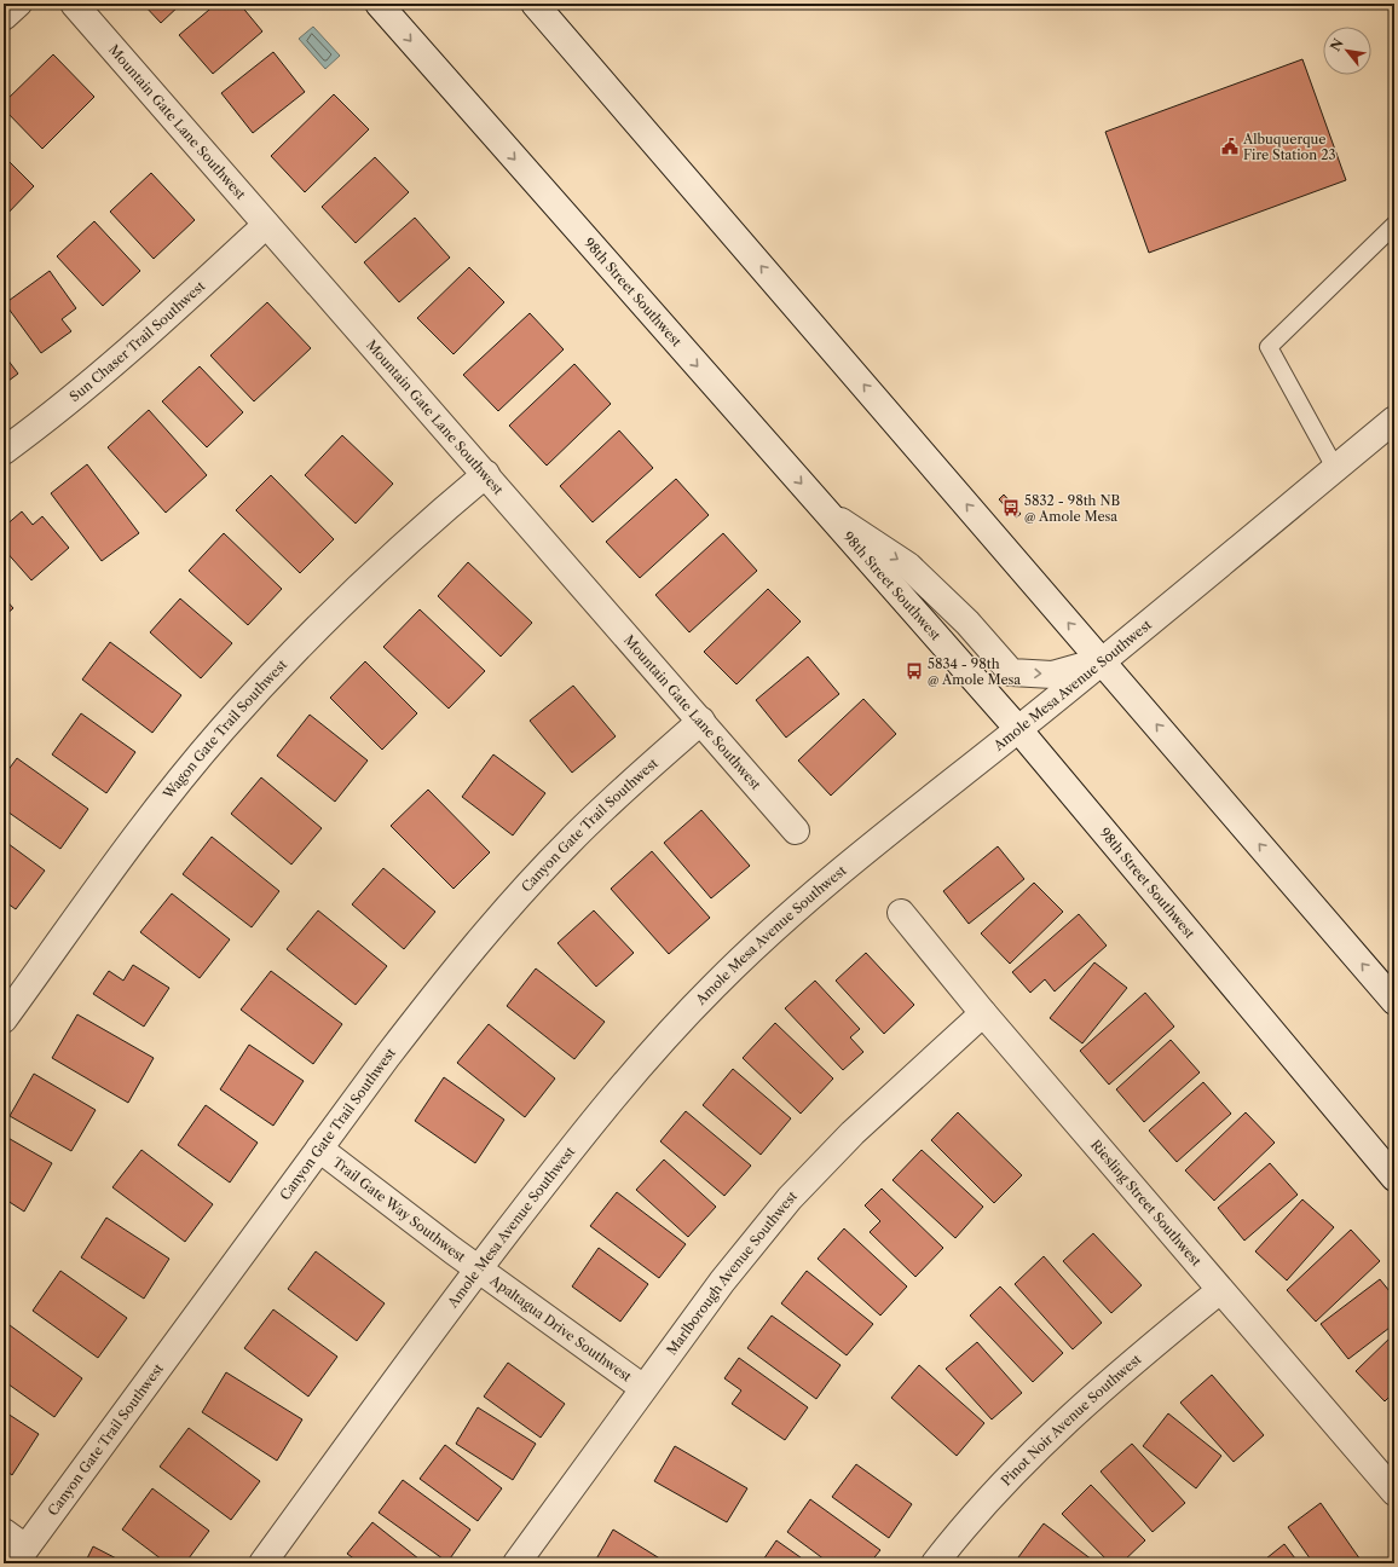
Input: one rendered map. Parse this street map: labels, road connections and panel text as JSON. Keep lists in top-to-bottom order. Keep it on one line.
{"streets":{"street":["Mountain Gate Lane Southwest","98th Street Southwest","Sun Chaser Trail Southwest","Amole Mesa Avenue Southwest","Wagon Gate Trail Southwest","Canyon Gate Trail Southwest","Riesling Street Southwest","Trail Gate Way Southwest","Marlborough Avenue Southwest","Apaltagua Drive Southwest","Pinot Noir Avenue Southwest"]},"crossings":[["Mountain Gate Lane Southwest","Sun Chaser Trail Southwest"],["Mountain Gate Lane Southwest","Wagon Gate Trail Southwest"],["Mountain Gate Lane Southwest","Canyon Gate Trail Southwest"],["98th Street Southwest","Amole Mesa Avenue Southwest"],["Amole Mesa Avenue Southwest","Trail Gate Way Southwest"],["Amole Mesa Avenue Southwest","Apaltagua Drive Southwest"],["Canyon Gate Trail Southwest","Trail Gate Way Southwest"],["Riesling Street Southwest","Marlborough Avenue Southwest"],["Riesling Street Southwest","Pinot Noir Avenue Southwest"],["Trail Gate Way Southwest","Apaltagua Drive Southwest"],["Marlborough Avenue Southwest","Apaltagua Drive Southwest"]],"places":{"public building":["Albuquerque Fire Station 23"],"bus stop":["5832 - 98th NB @ Amole Mesa","5834 - 98th @ Amole Mesa"]},"north":"top left"}
